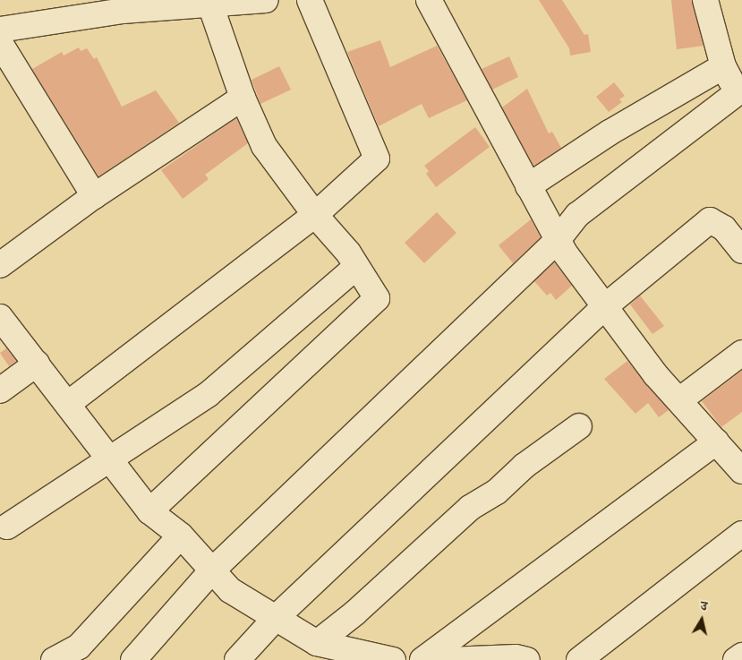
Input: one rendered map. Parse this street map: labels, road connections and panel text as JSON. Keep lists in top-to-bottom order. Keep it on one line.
{"north":"top"}
